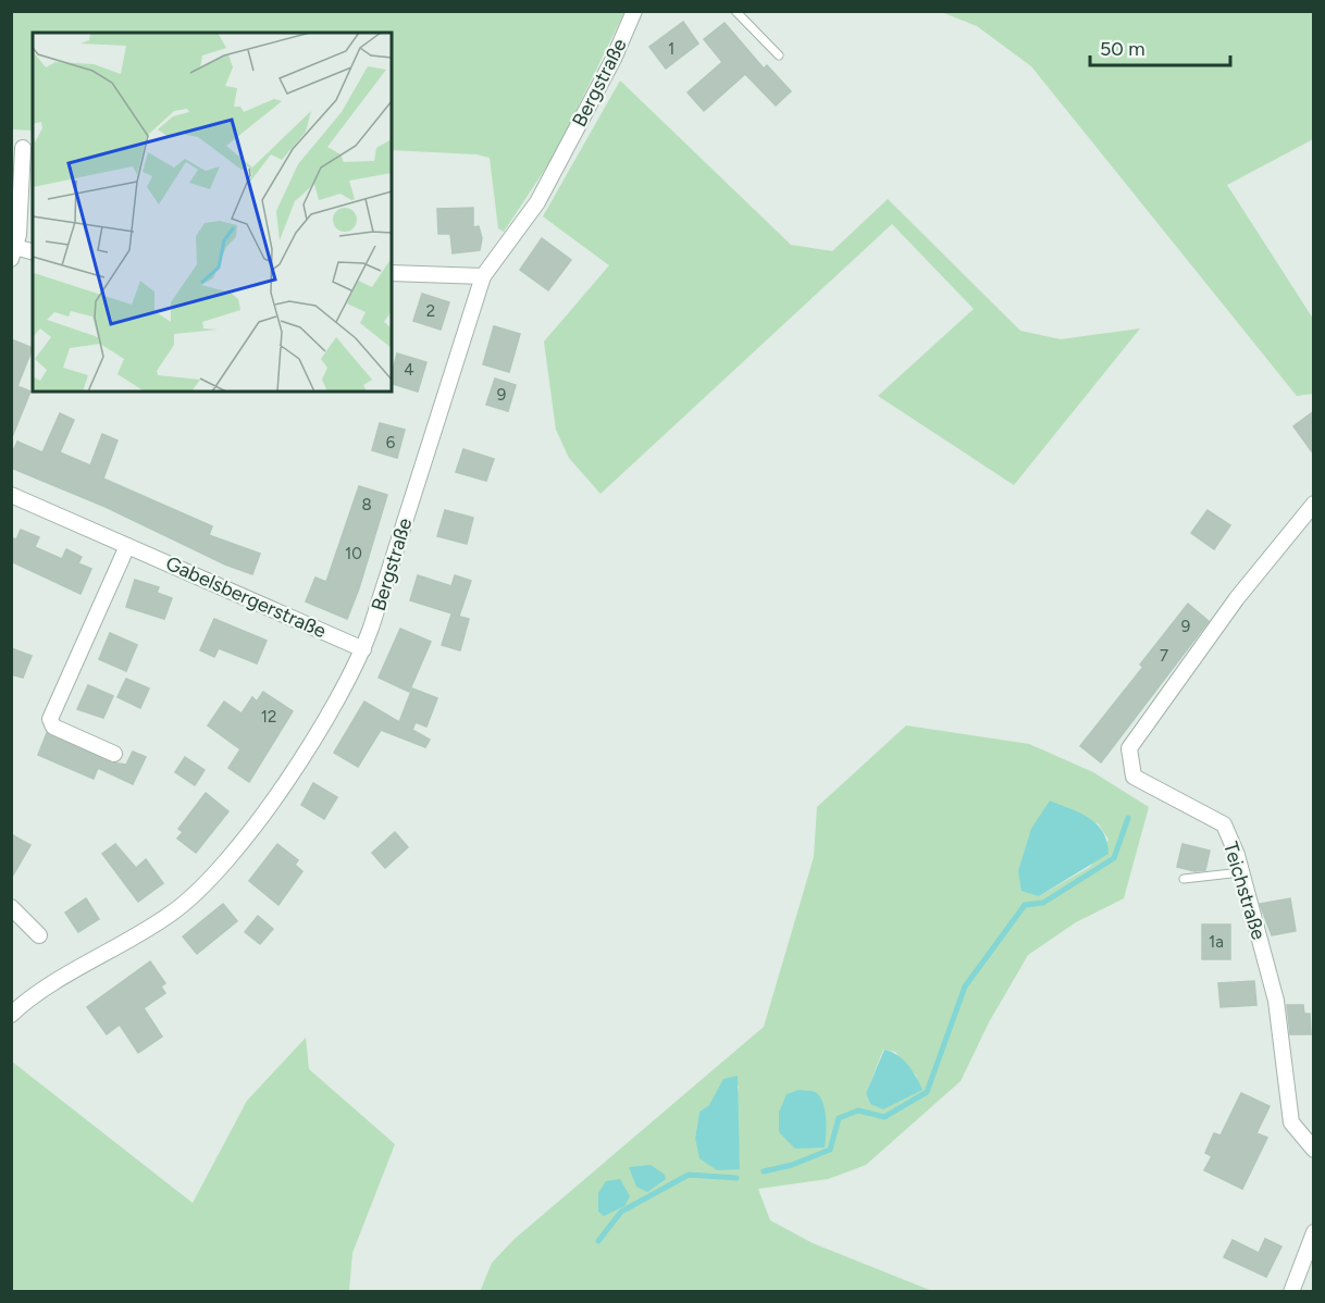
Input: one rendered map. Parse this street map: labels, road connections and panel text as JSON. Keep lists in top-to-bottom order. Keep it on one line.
{"streets":{"street":["Bergstraße","Gabelsbergerstraße","Teichstraße"]},"crossings":[["Bergstraße","Gabelsbergerstraße"]],"house_numbers":["1","2","4","9","6","8","10","9","7","12","1a"],"scale_bar":"50 m"}
